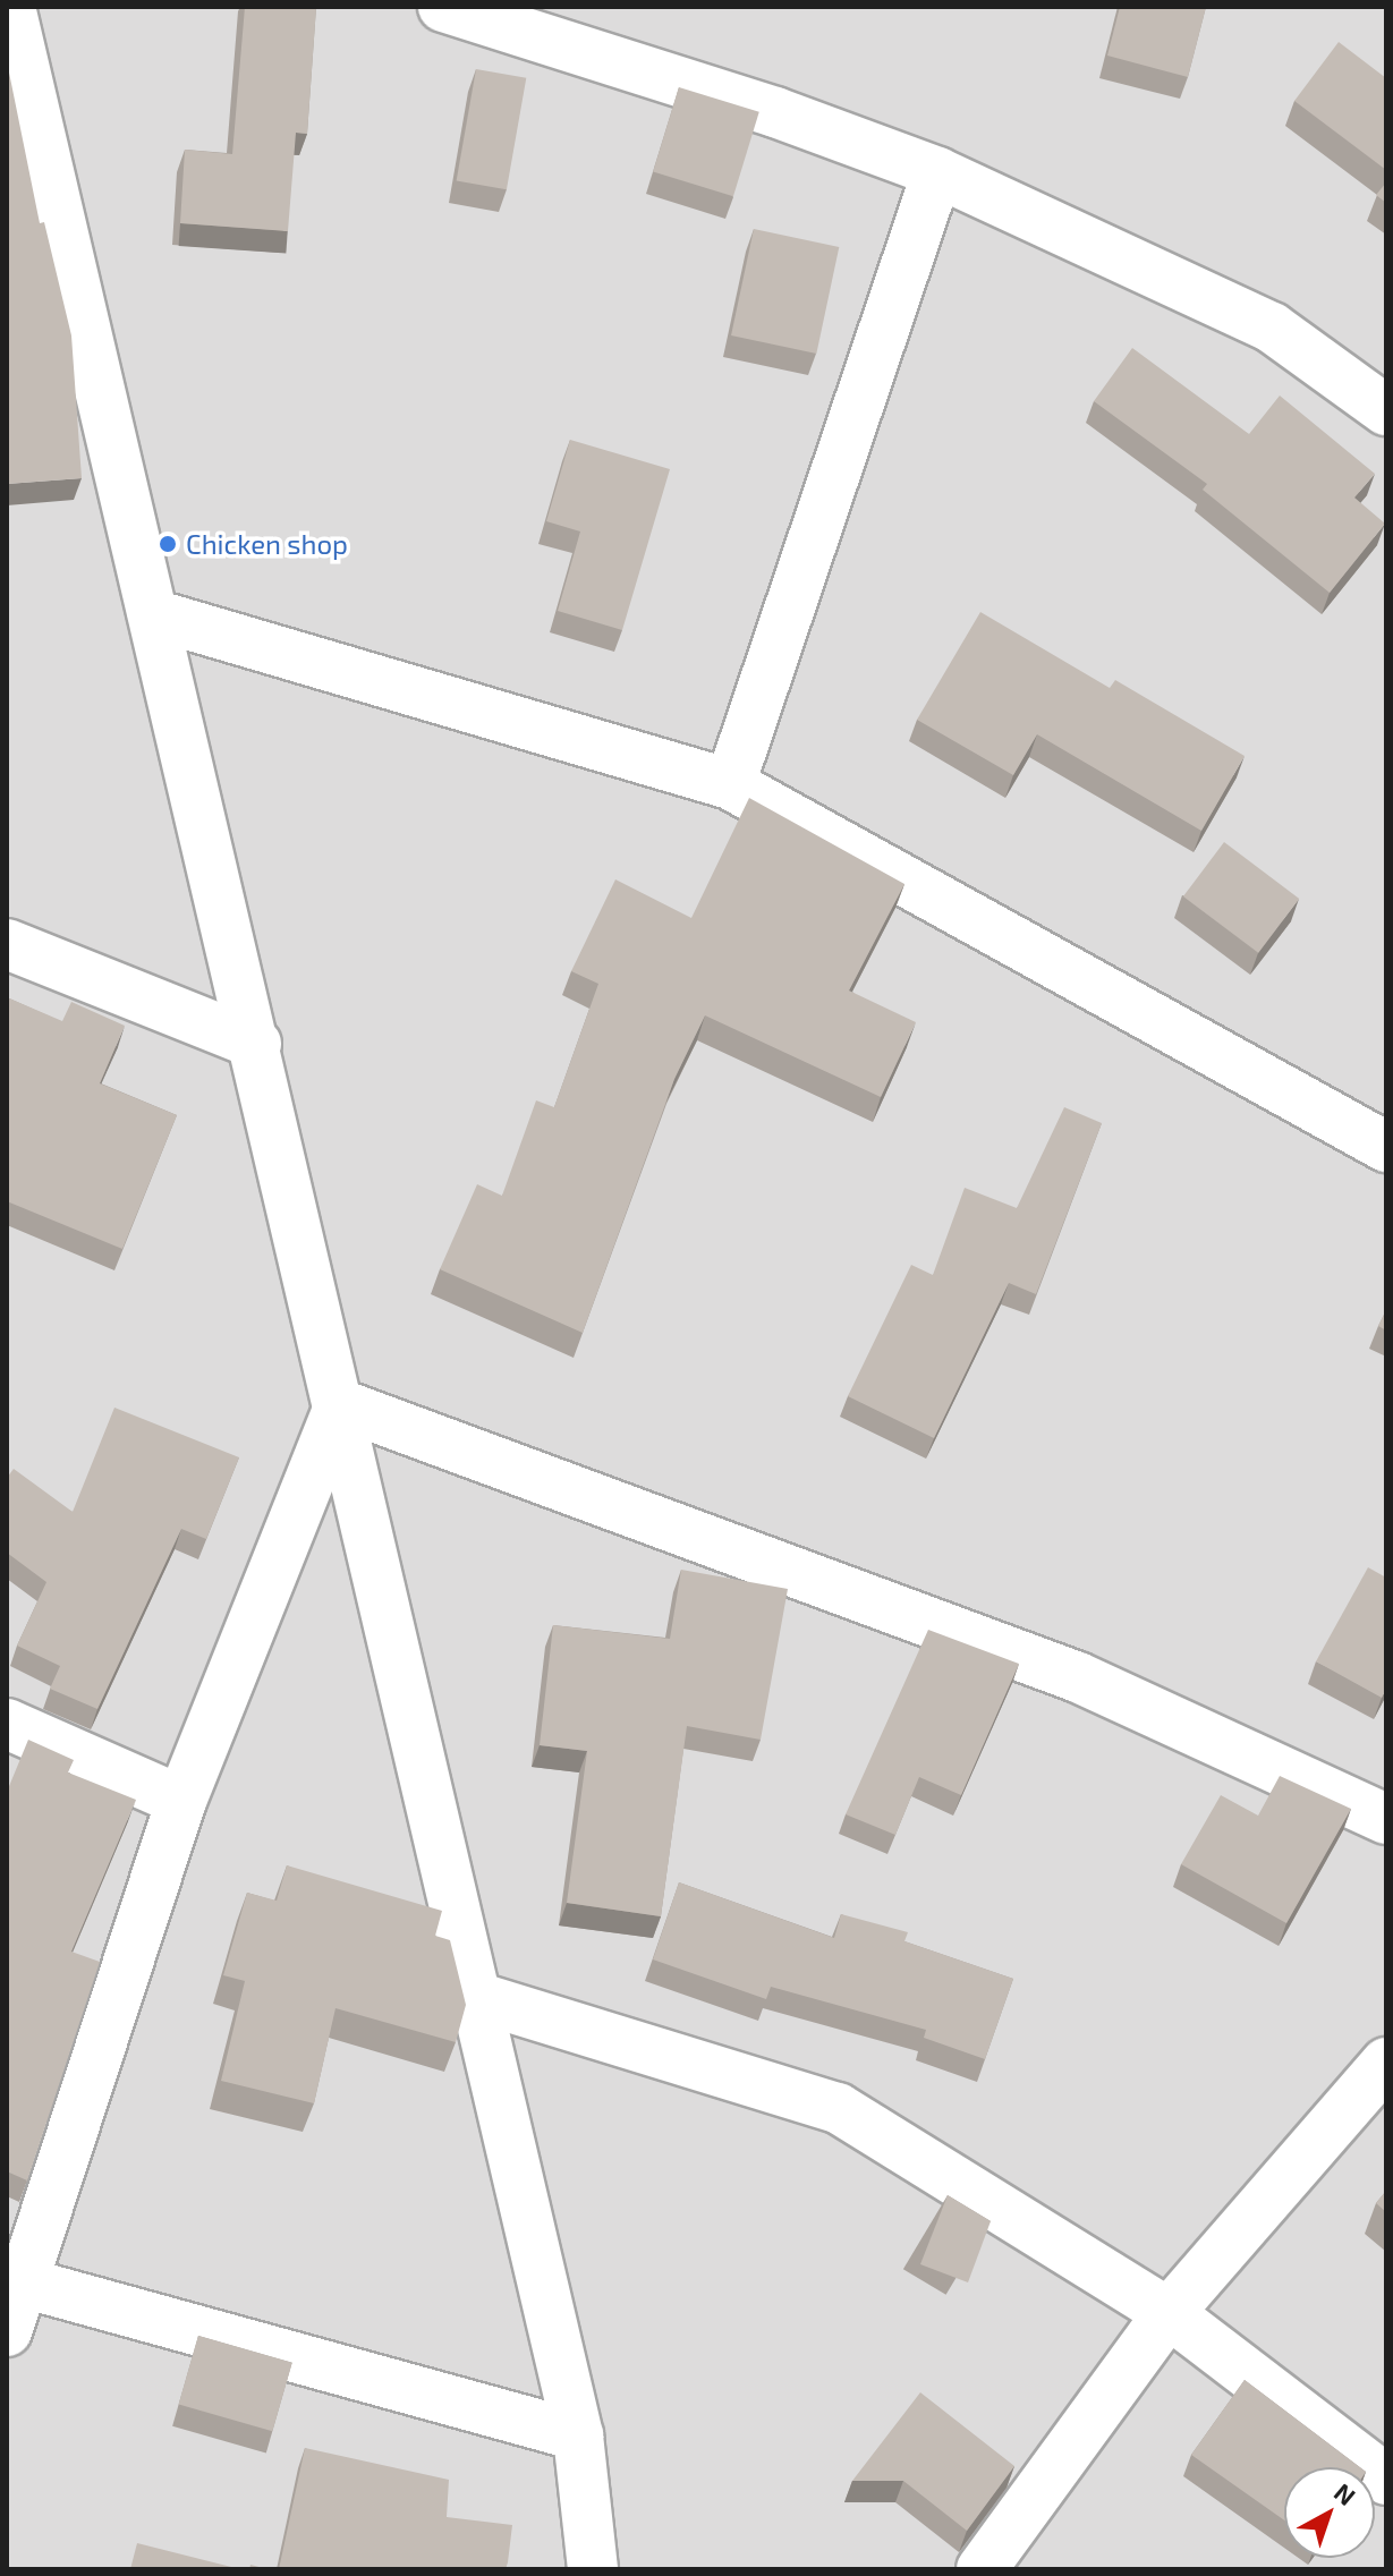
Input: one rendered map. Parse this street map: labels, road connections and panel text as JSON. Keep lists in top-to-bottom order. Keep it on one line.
{"places":["Chicken shop"],"north":"top right"}
